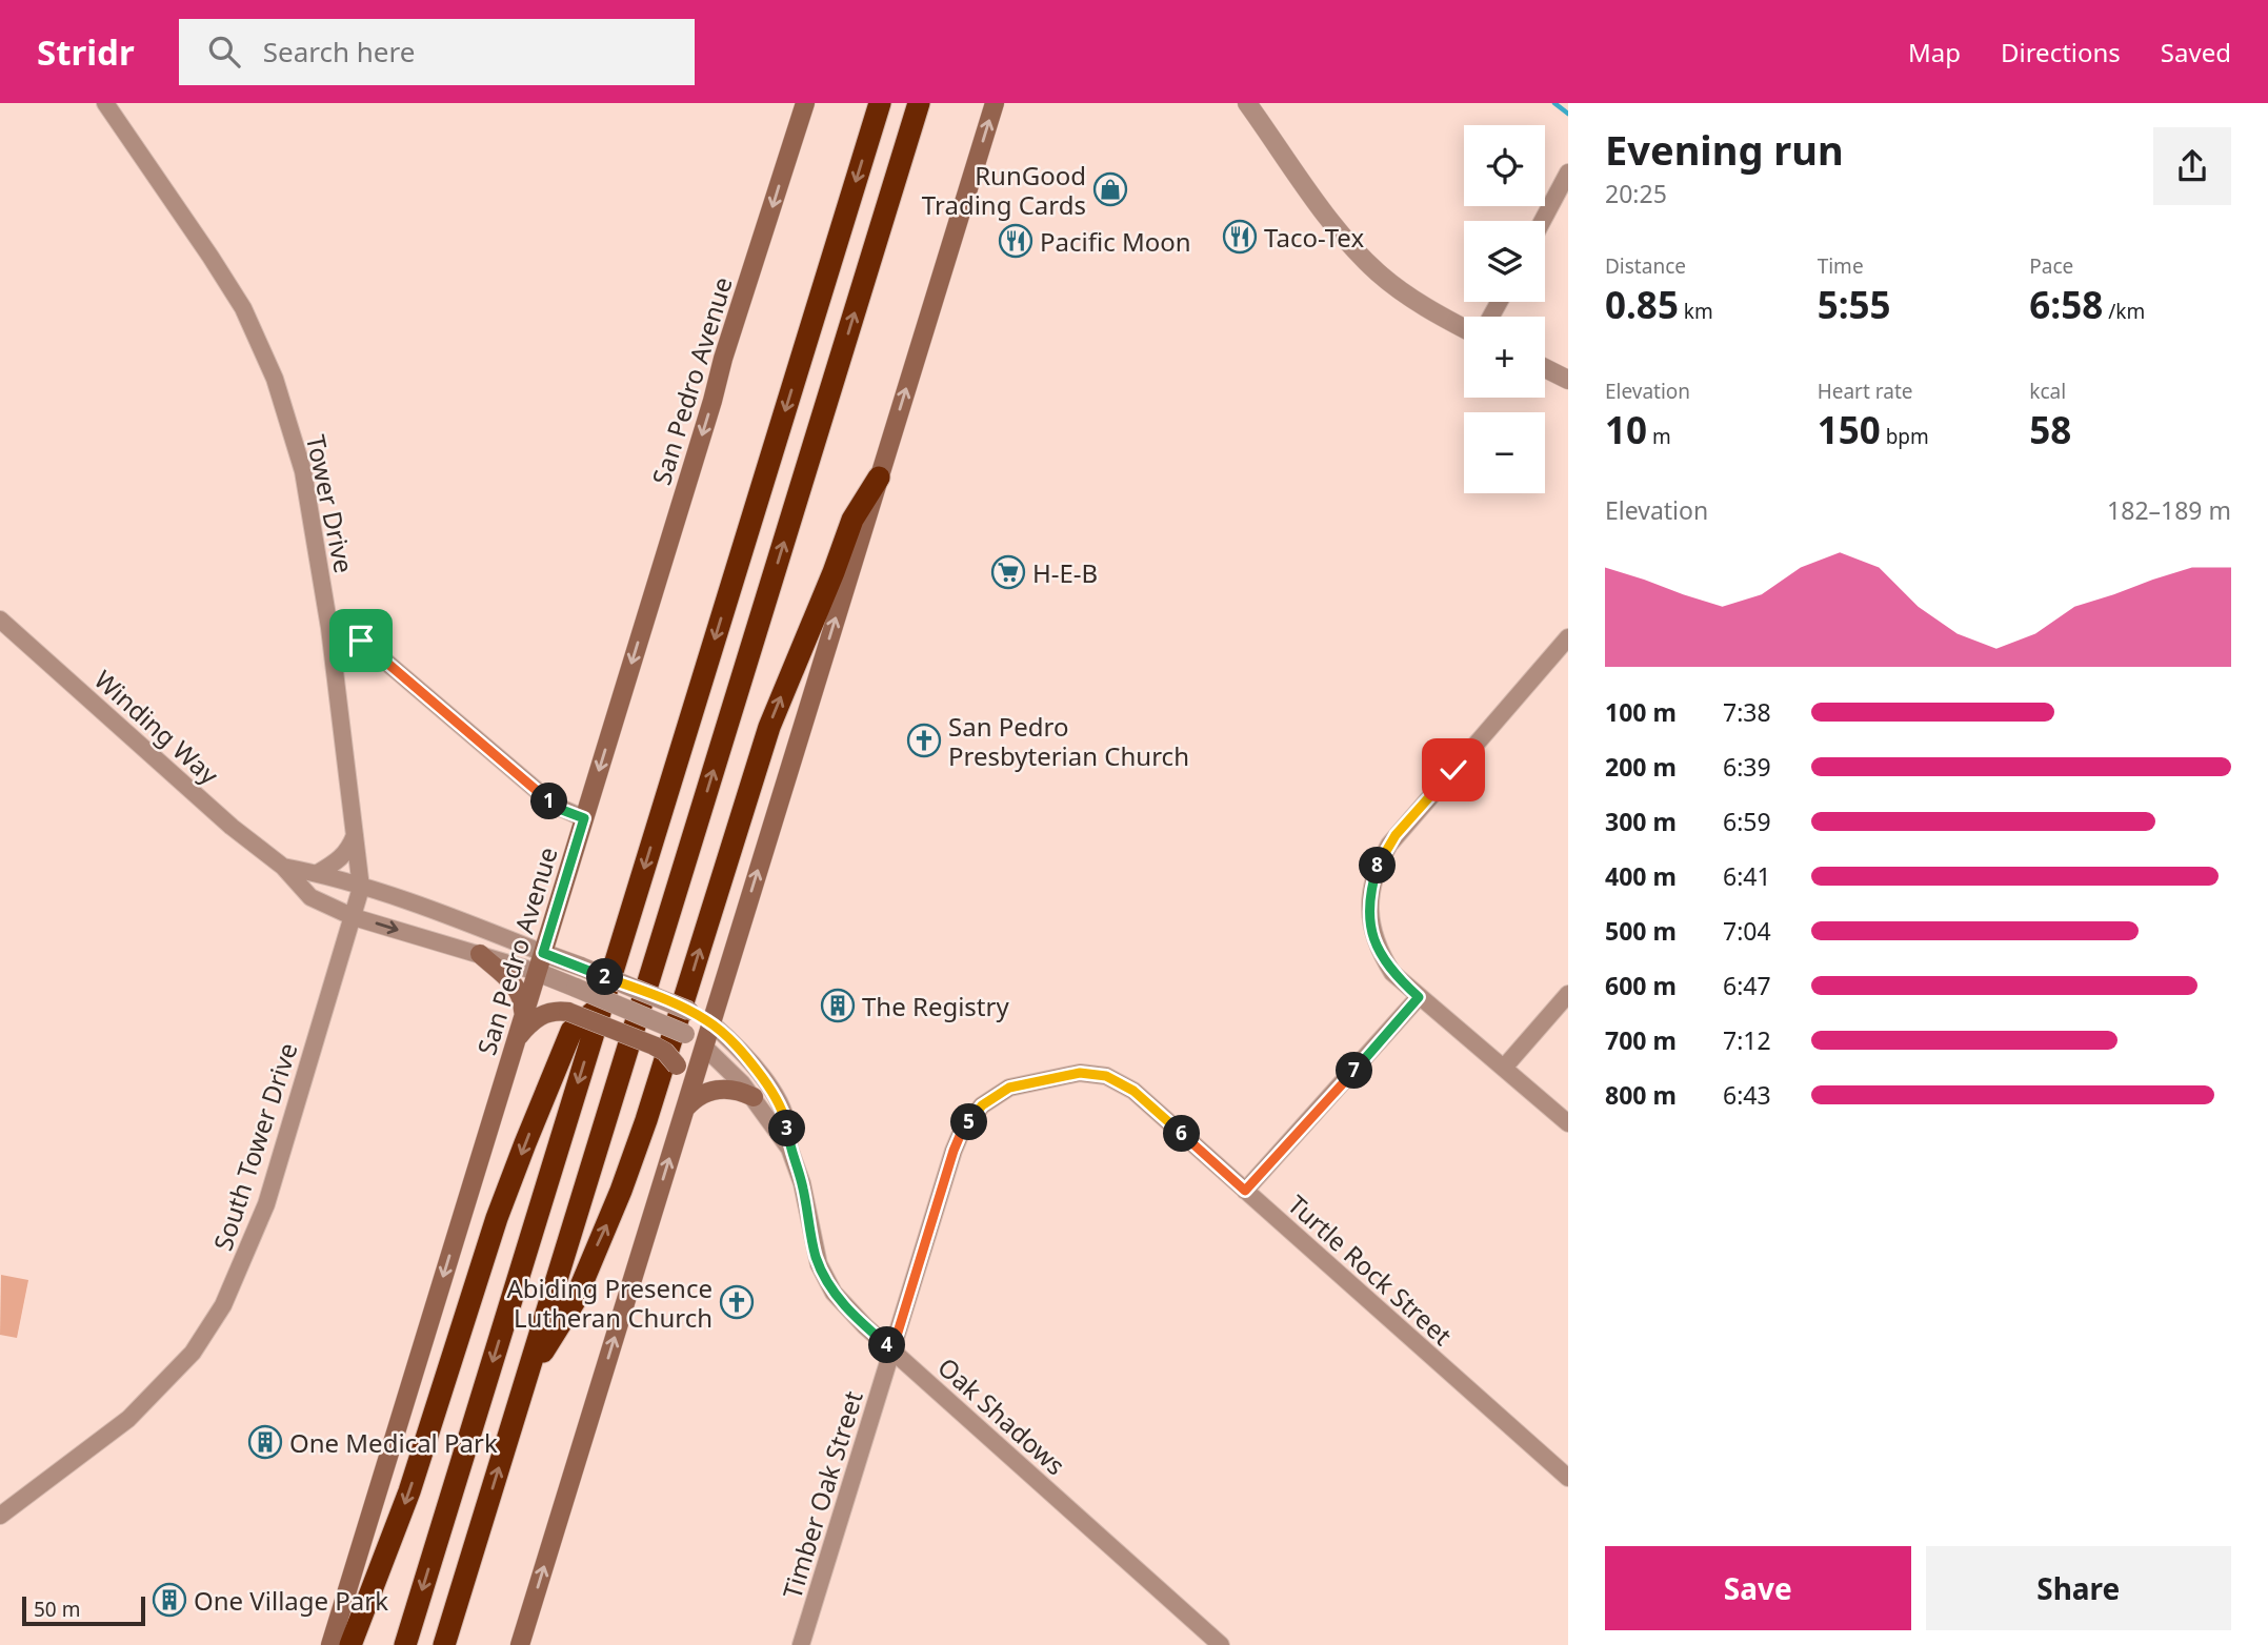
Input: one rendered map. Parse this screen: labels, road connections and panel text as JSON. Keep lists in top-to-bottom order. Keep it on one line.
{"streets":{"main road":["San Pedro Avenue"],"street":["Tower Drive","Winding Way","South Tower Drive","Turtle Rock Street","Oak Shadows","Timber Oak Street"]},"crossings":[["San Pedro Avenue","Winding Way"],["Tower Drive","Winding Way"],["Tower Drive","South Tower Drive"],["Winding Way","South Tower Drive"],["Turtle Rock Street","Timber Oak Street"],["Oak Shadows","Timber Oak Street"]],"one_way":["San Pedro Avenue"],"places":{"shop":["RunGood Trading Cards"],"restaurant":["Taco-Tex","Pacific Moon"],"supermarket":["H-E-B"],"church":["San Pedro Presbyterian Church","Abiding Presence Lutheran Church"],"building":["The Registry","One Medical Park","One Village Park"]},"scale_bar":"50 m","page":{"header":"Stridr","search":"Search here","nav":["Map","Directions","Saved"],"heading":["Evening run","20:25"],"map_buttons":["+","−"],"stats":[["Distance","0.85 km"],["Time","5:55"],["Pace","6:58 /km"],["Elevation","10 m"],["Heart rate","150 bpm"],["kcal","58"]],"chart":["Elevation","182–189 m"],"list":[{"name":"100 m","note":"7:38"},{"name":"200 m","note":"6:39"},{"name":"300 m","note":"6:59"},{"name":"400 m","note":"6:41"},{"name":"500 m","note":"7:04"},{"name":"600 m","note":"6:47"},{"name":"700 m","note":"7:12"},{"name":"800 m","note":"6:43"}],"pins":["1","8","2","7","5","3","6","4"],"buttons":["Save","Share"],"scale":"50 m"}}
